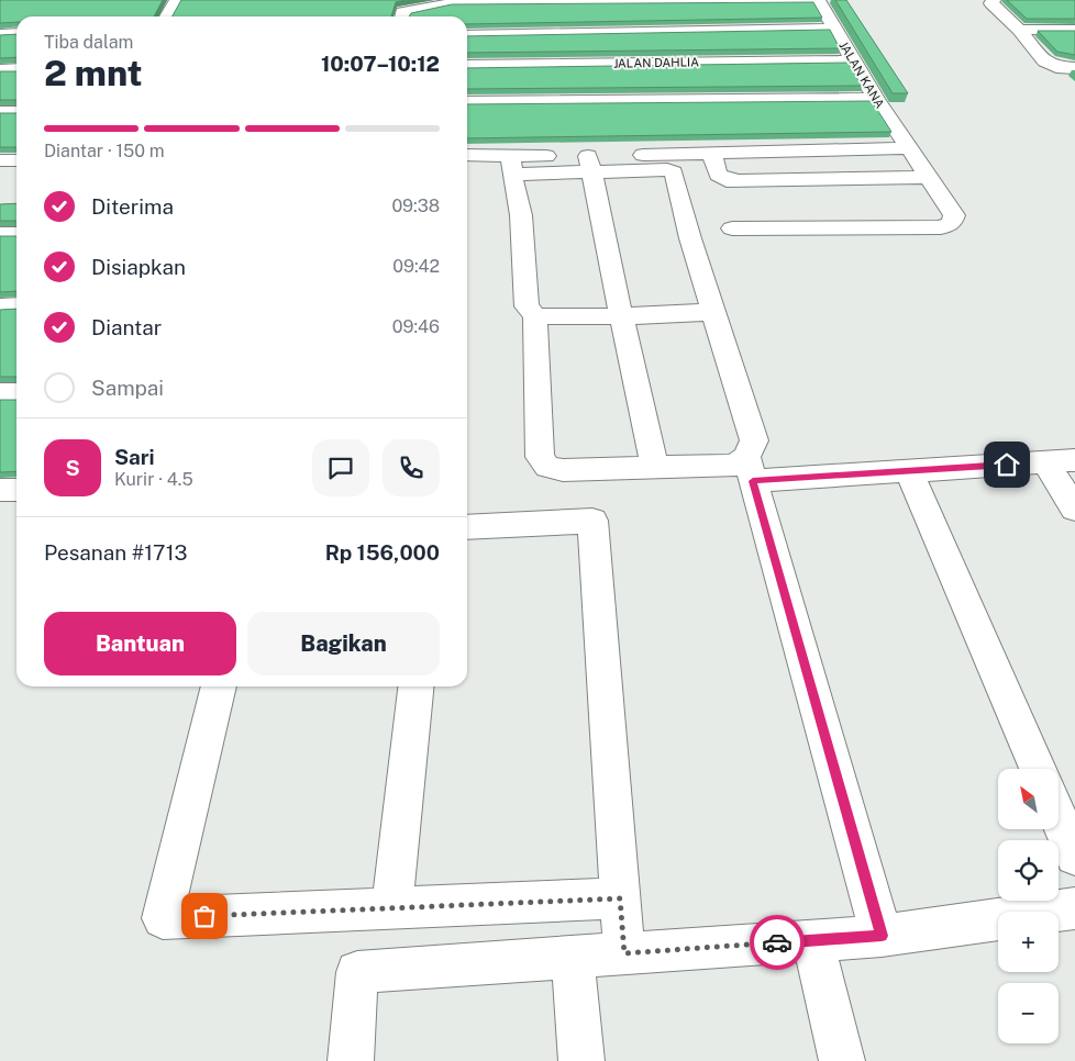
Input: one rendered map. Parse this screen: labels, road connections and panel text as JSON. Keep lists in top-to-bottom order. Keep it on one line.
{"streets":{"street":["JALAN DAHLIA","JALAN KANA"]},"crossings":[["JALAN DAHLIA","JALAN KANA"]],"north":"top left","page":{"heading":["2 mnt","Tiba dalam","10:07–10:12"],"panel":["Sari","Kurir · 4.5","Pesanan #1713","Rp 156,000"],"bar":"Diantar · 150 m","list":[["Diterima","09:38"],["Disiapkan","09:42"],["Diantar","09:46"],"Sampai"],"round":"S","buttons":["Bantuan","Bagikan"],"map_buttons":["+","−"]}}
